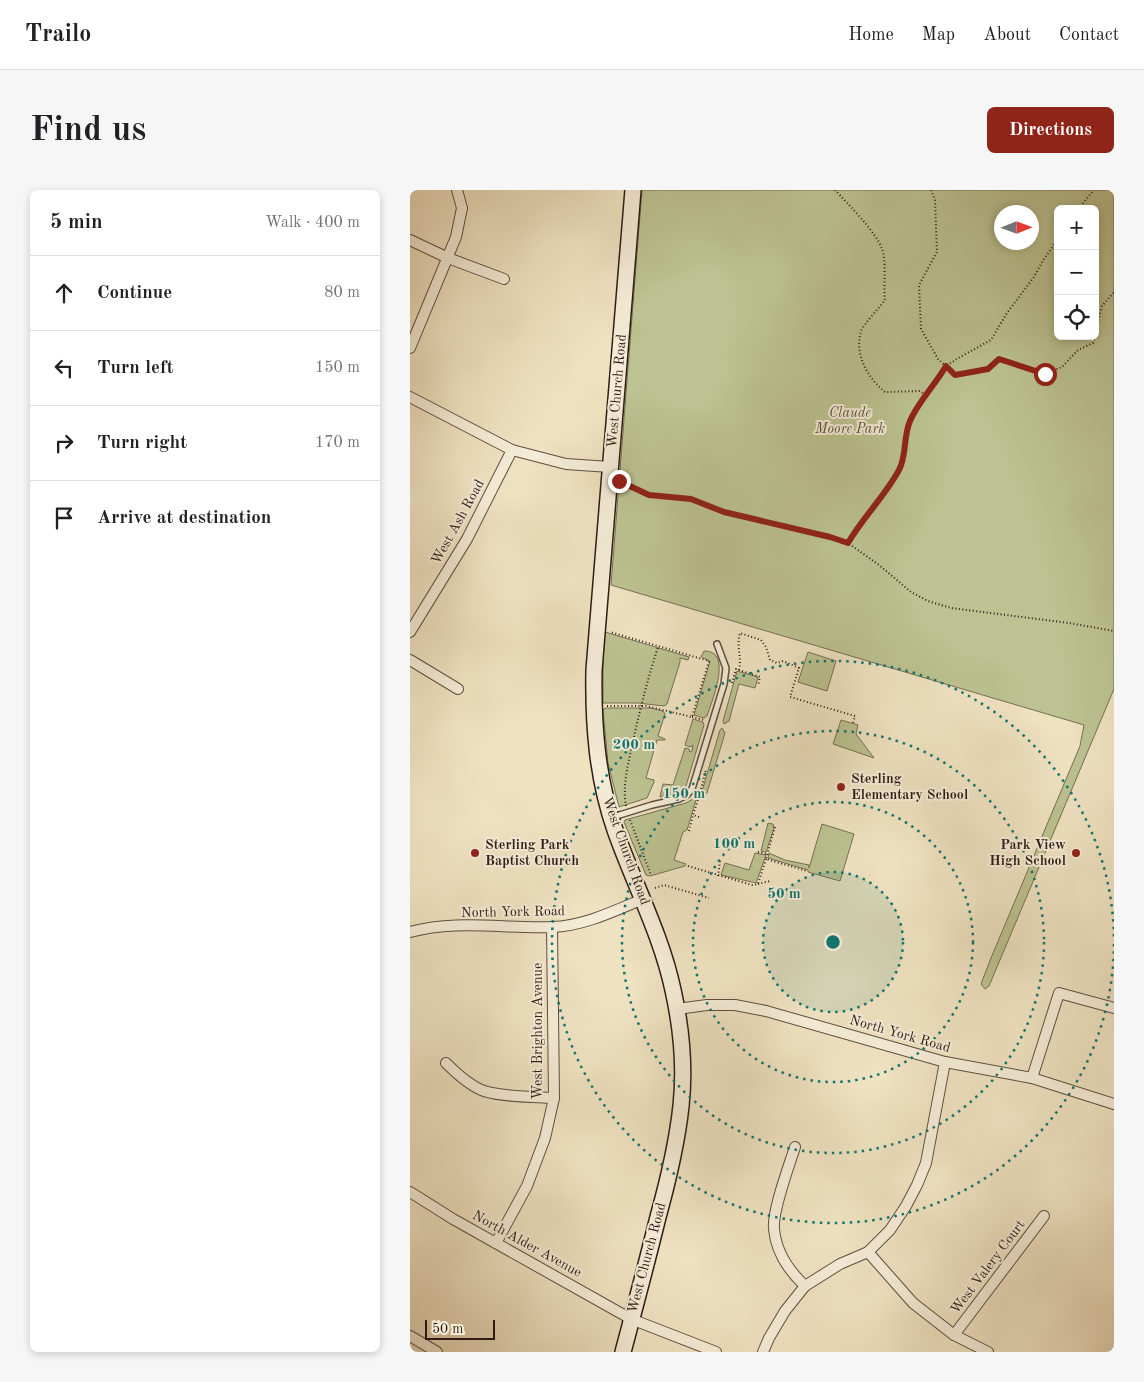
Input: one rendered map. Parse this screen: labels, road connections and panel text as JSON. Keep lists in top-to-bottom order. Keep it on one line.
{"streets":{"main road":["West Church Road"],"street":["West Ash Road","North York Road","West Brighton Avenue","North Alder Avenue","West Valery Court"]},"crossings":[["West Church Road","North York Road"],["West Church Road","North Alder Avenue"],["North York Road","West Brighton Avenue"],["West Brighton Avenue","North Alder Avenue"]],"parks":["Claude Moore Park"],"places":["Sterling Elementary School","Sterling Park Baptist Church","Park View High School"],"scale_bar":"50 m","north":"right","page":{"header":"Trailo","nav":["Home","Map","About","Contact"],"buttons":"Directions","title":"Find us","heading":["5 min","Walk · 400 m"],"map_buttons":["+","−"],"list":[["Continue","80 m"],["Turn left","150 m"],["Turn right","170 m"],"Arrive at destination"],"scale":"50 m"},"rings":["200 m","150 m","100 m","50 m"]}
